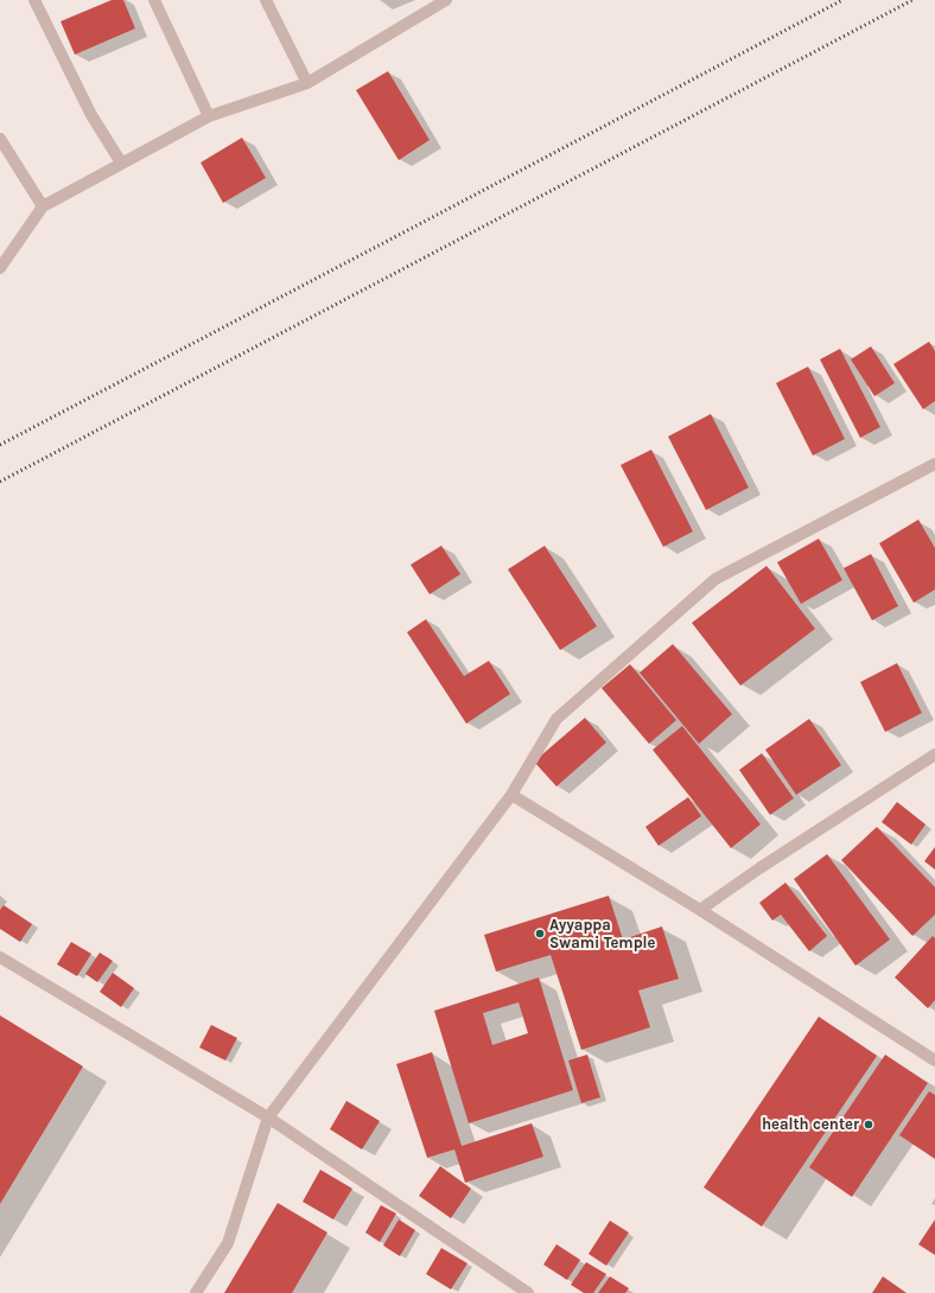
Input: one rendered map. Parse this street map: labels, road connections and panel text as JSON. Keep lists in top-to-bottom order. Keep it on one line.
{"places":["Ayyappa Swami Temple","health center"]}
